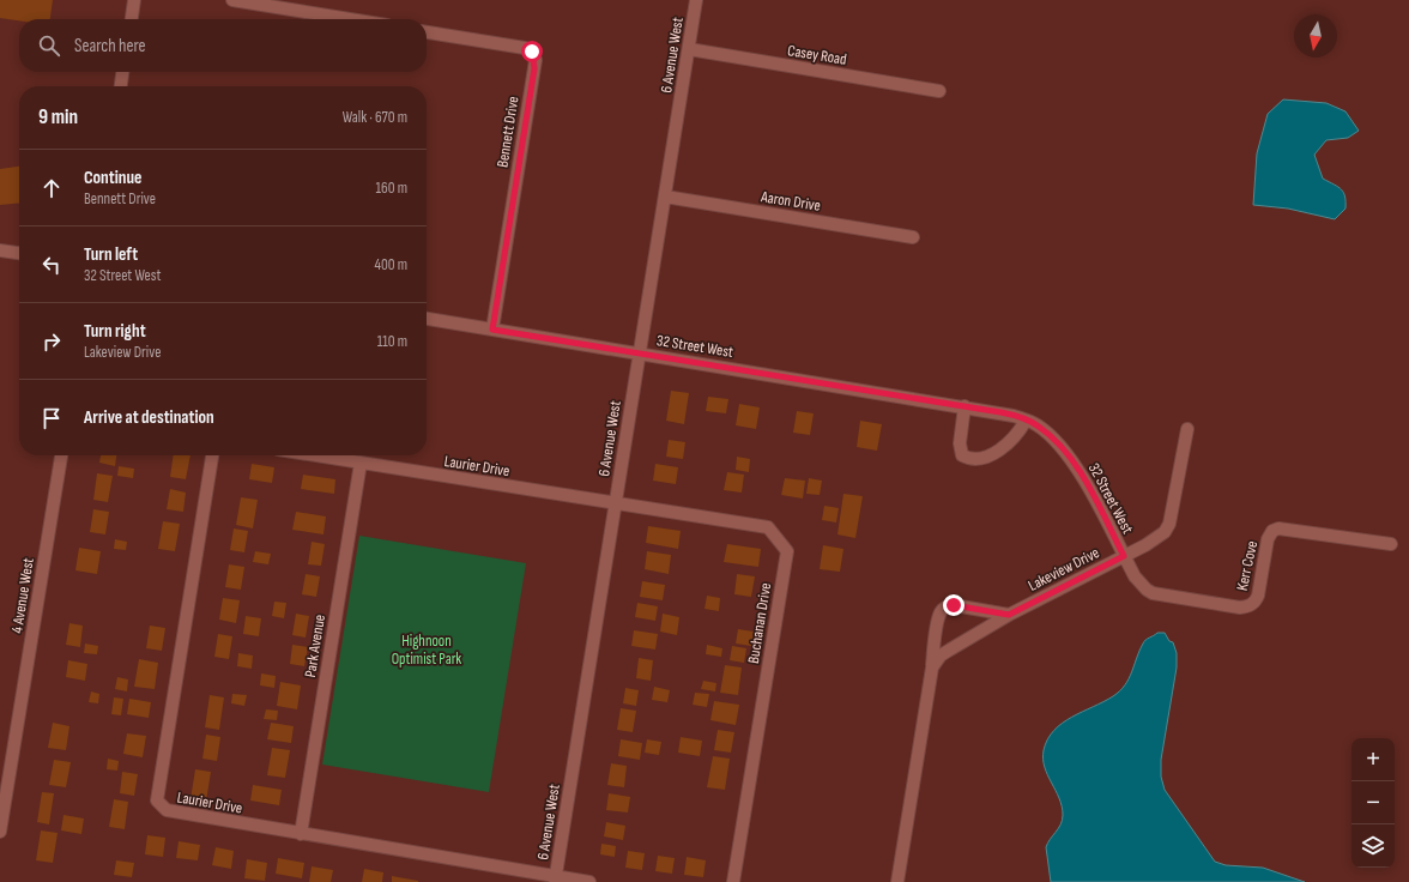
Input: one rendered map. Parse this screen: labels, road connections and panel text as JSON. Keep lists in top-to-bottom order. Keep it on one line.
{"streets":{"street":["6 Avenue West","Casey Road","Bennett Drive","Aaron Drive","32 Street West","Laurier Drive","Kerr Cove","Lakeview Drive","4 Avenue West","Buchanan Drive","Park Avenue"]},"crossings":[["6 Avenue West","Casey Road"],["6 Avenue West","Aaron Drive"],["6 Avenue West","32 Street West"],["6 Avenue West","Laurier Drive"],["6 Avenue West","Buchanan Drive"],["Bennett Drive","32 Street West"],["32 Street West","Kerr Cove"],["32 Street West","Lakeview Drive"],["Laurier Drive","Buchanan Drive"],["Laurier Drive","Park Avenue"],["Kerr Cove","Lakeview Drive"]],"parks":["Highnoon Optimist Park"],"north":"bottom","page":{"search":"Search here","heading":["9 min","Walk · 670 m"],"list":[["Continue","Bennett Drive","160 m"],["Turn left","32 Street West","400 m"],["Turn right","Lakeview Drive","110 m"],"Arrive at destination"],"map_buttons":["+","−"]}}
